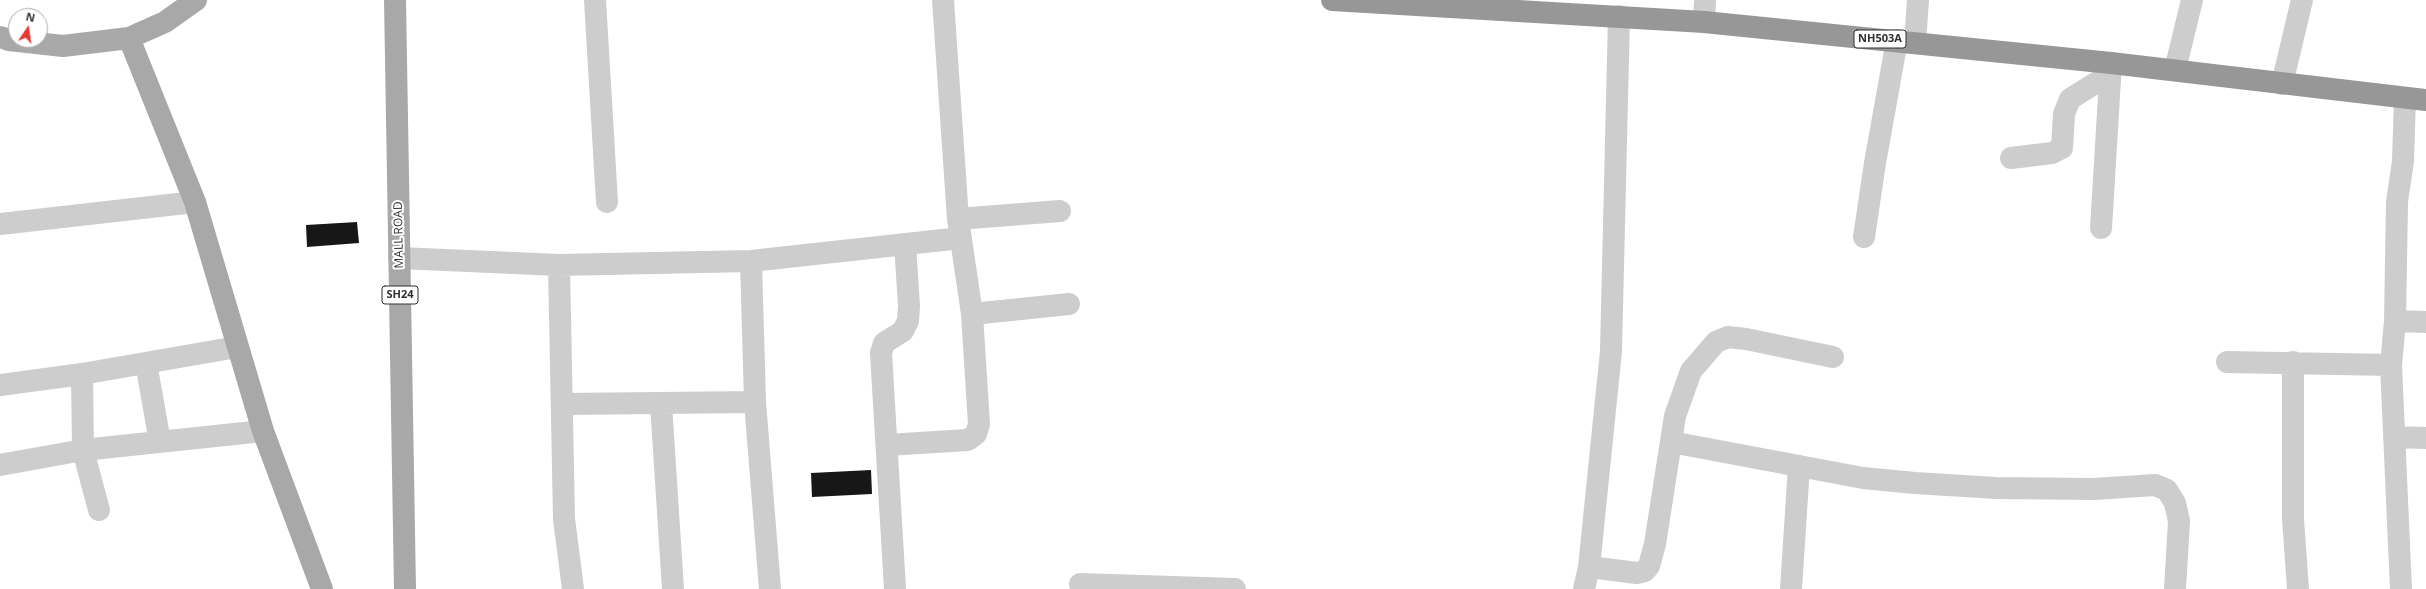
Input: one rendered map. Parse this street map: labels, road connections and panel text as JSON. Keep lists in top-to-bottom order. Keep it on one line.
{"streets":{"highway":["NH503A"],"main road":["MALL ROAD","SH24"]},"north":"top"}
